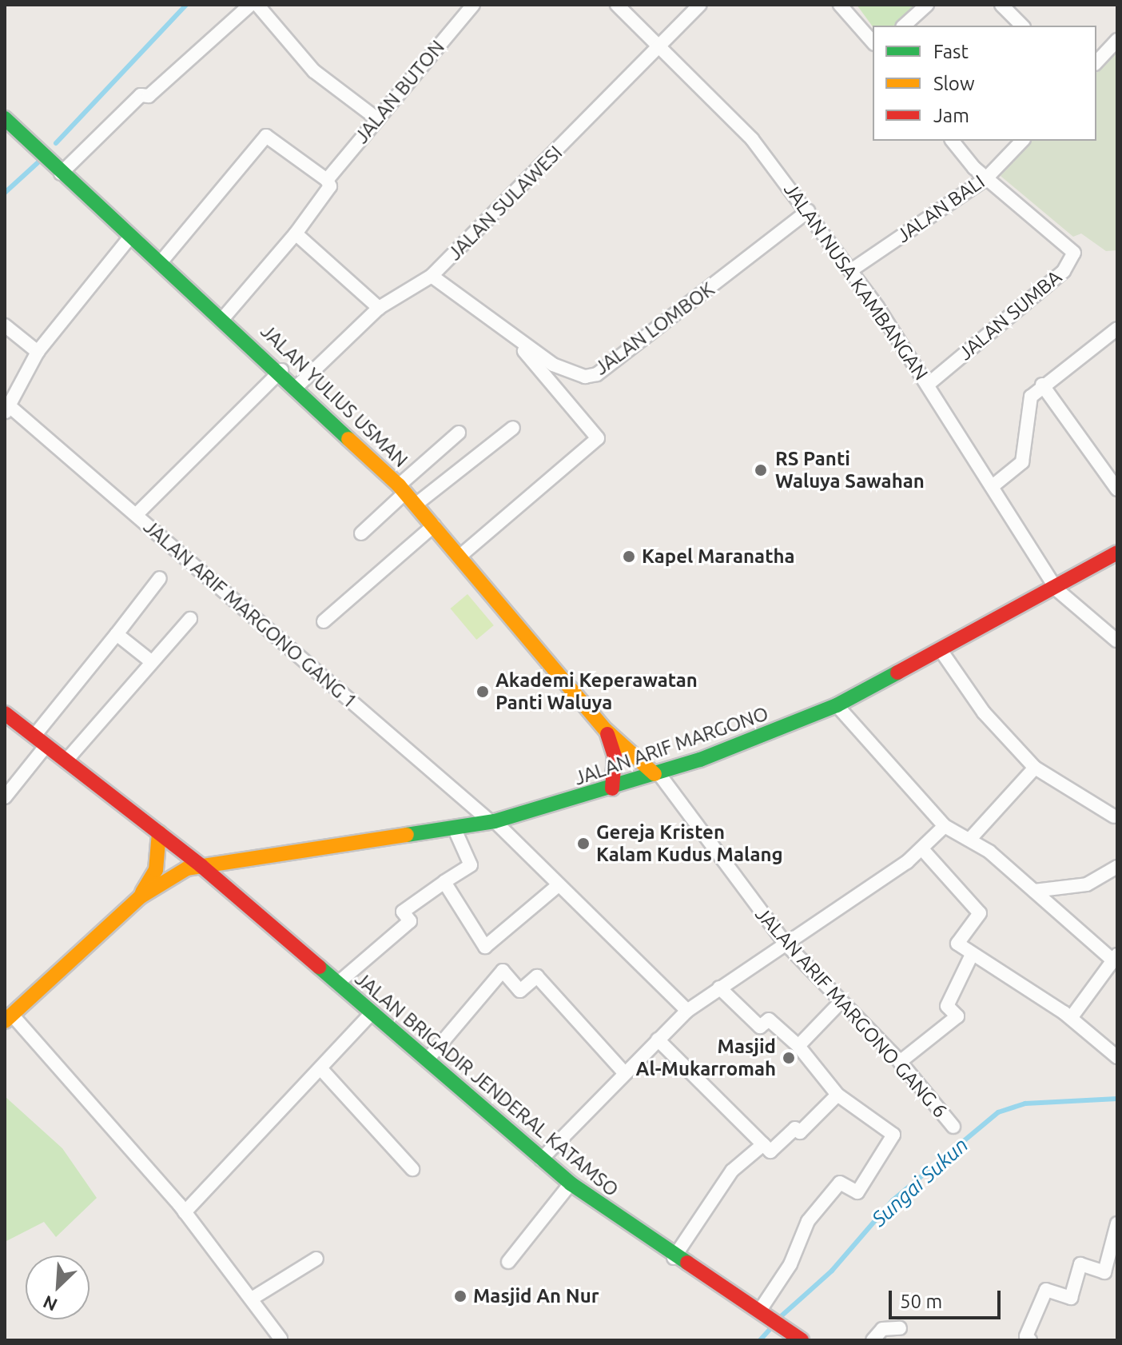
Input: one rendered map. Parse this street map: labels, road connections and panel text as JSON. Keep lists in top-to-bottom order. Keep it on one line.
{"streets":{"main road":["JALAN YULIUS USMAN","JALAN ARIF MARGONO","JALAN BRIGADIR JENDERAL KATAMSO"],"street":["JALAN BUTON","JALAN SULAWESI","JALAN BALI","JALAN NUSA KAMBANGAN","JALAN SUMBA","JALAN LOMBOK","JALAN ARIF MARGONO GANG 1","JALAN ARIF MARGONO GANG 6"]},"crossings":[["JALAN SULAWESI","JALAN NUSA KAMBANGAN"],["JALAN SULAWESI","JALAN LOMBOK"],["JALAN SULAWESI","JALAN YULIUS USMAN"],["JALAN BALI","JALAN NUSA KAMBANGAN"],["JALAN BALI","JALAN SUMBA"],["JALAN NUSA KAMBANGAN","JALAN SUMBA"],["JALAN NUSA KAMBANGAN","JALAN LOMBOK"],["JALAN NUSA KAMBANGAN","JALAN ARIF MARGONO"],["JALAN YULIUS USMAN","JALAN ARIF MARGONO"],["JALAN YULIUS USMAN","JALAN ARIF MARGONO GANG 6"],["JALAN ARIF MARGONO GANG 1","JALAN ARIF MARGONO"],["JALAN ARIF MARGONO","JALAN ARIF MARGONO GANG 6"],["JALAN ARIF MARGONO","JALAN BRIGADIR JENDERAL KATAMSO"]],"water":["Sungai Sukun"],"places":["RS Panti Waluya Sawahan","Kapel Maranatha","Akademi Keperawatan Panti Waluya","Gereja Kristen Kalam Kudus Malang","Masjid Al-Mukarromah","Masjid An Nur"],"legend":["Fast","Slow","Jam"],"scale_bar":"50 m","north":"bottom left"}
